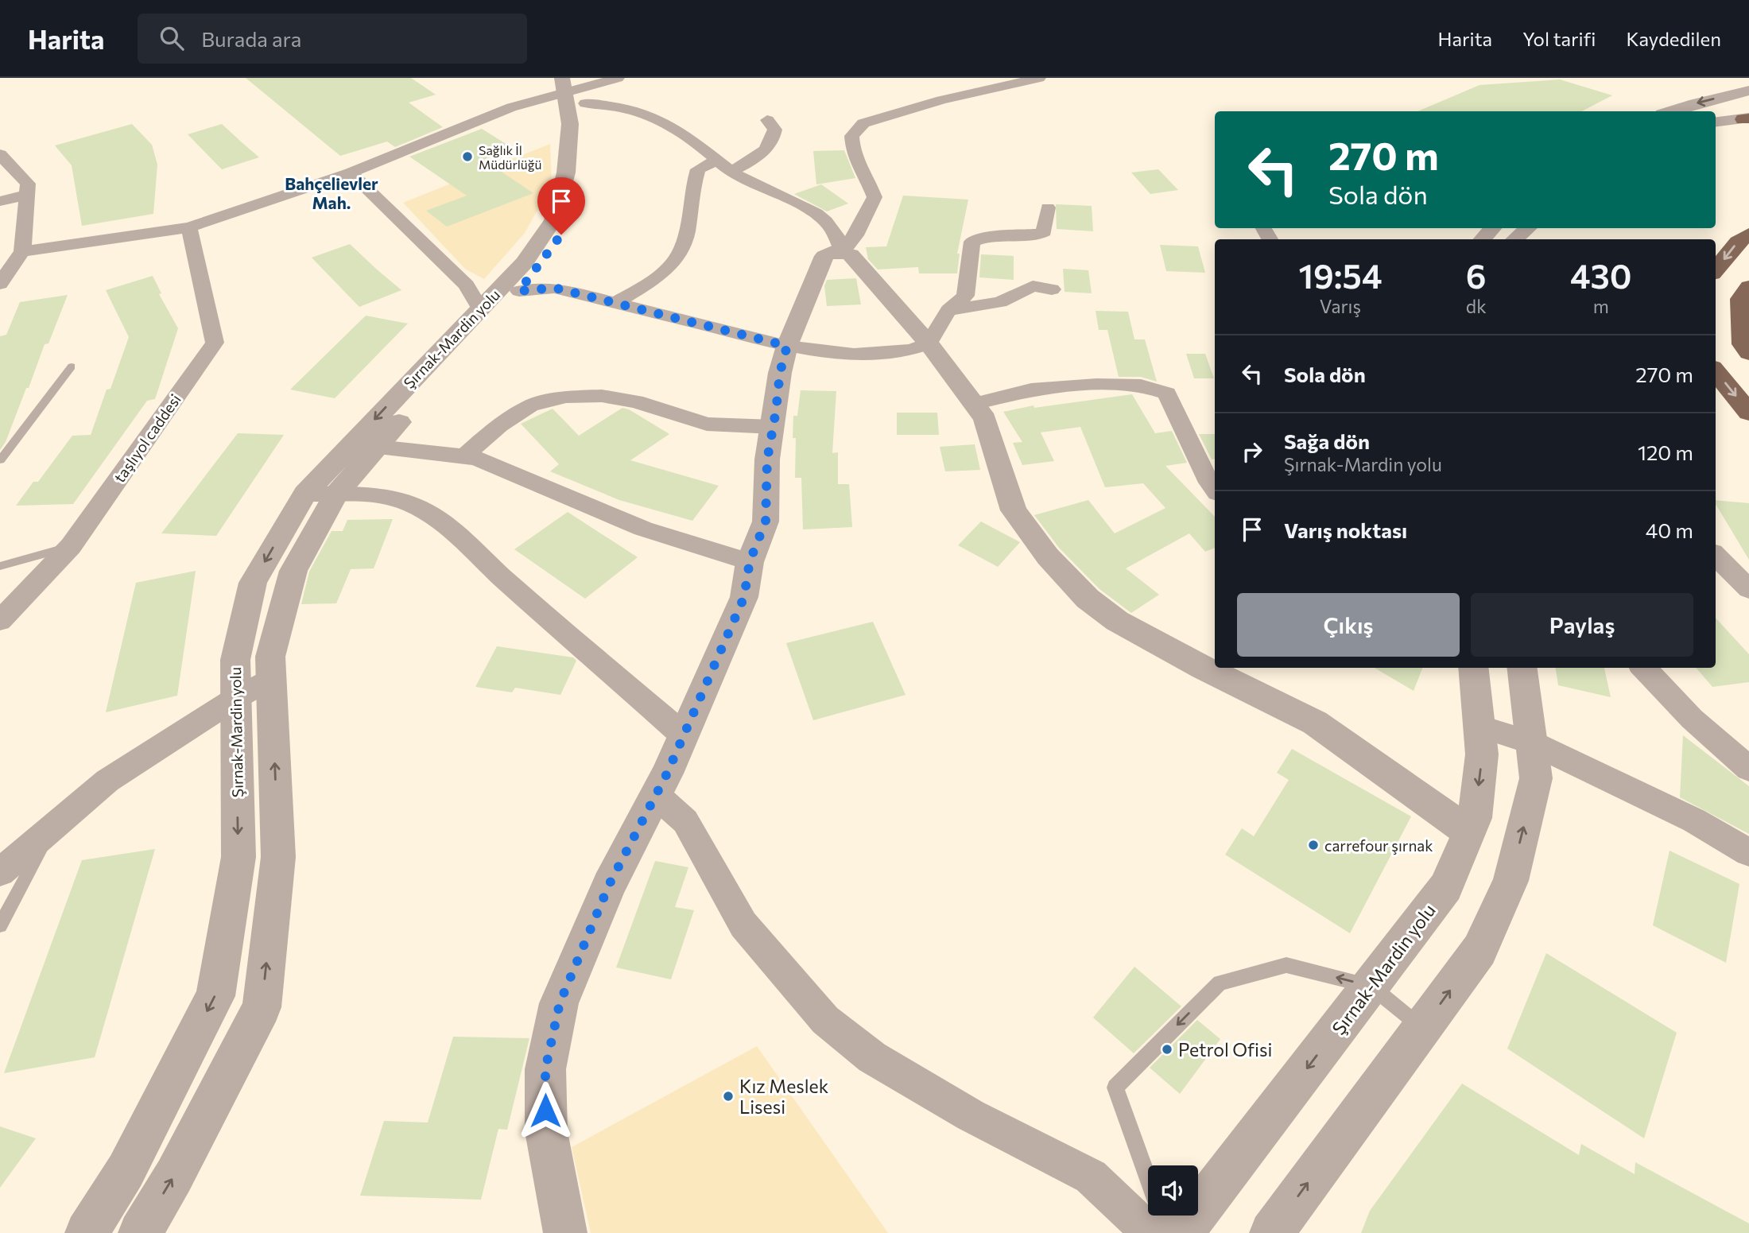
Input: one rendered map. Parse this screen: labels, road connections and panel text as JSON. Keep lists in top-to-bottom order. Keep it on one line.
{"streets":{"street":["Şırnak-Mardin yolu","taşlıyol caddesi"]},"districts":["Bahçelievler Mah."],"places":["Sağlık İl Müdürlüğü","carrefour şırnak","Petrol Ofisi","Kız Meslek Lisesi"],"page":{"header":"Harita","search":"Burada ara","nav":["Harita","Yol tarifi","Kaydedilen"],"turn":["270 m","Sola dön"],"eta":["19:54","Varış","6","dk","430","m"],"list":[{"name":"Sola dön","value":"270 m"},{"name":"Sağa dön","note":"Şırnak-Mardin yolu","value":"120 m"},{"name":"Varış noktası","value":"40 m"}],"buttons":["Çıkış","Paylaş"]}}
